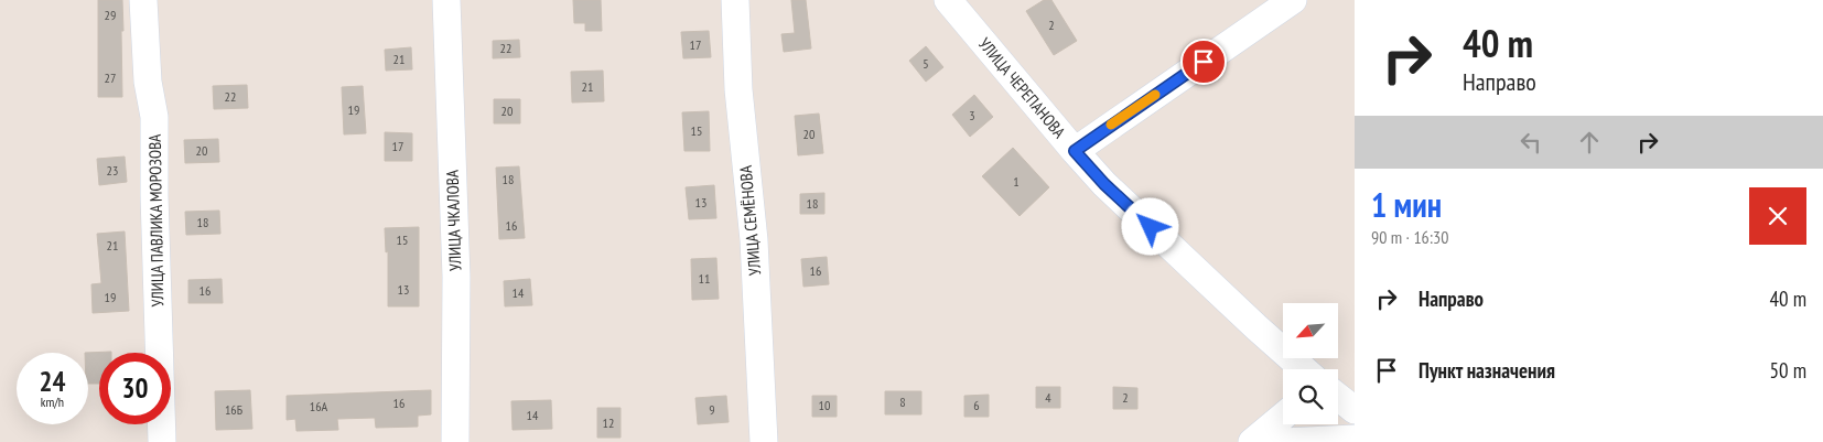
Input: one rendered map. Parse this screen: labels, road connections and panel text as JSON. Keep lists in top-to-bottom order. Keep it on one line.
{"streets":{"street":["УЛИЦА ЧЕРЕПАНОВА","УЛИЦА ПАВЛИКА МОРОЗОВА","УЛИЦА ЧКАЛОВА","УЛИЦА СЕМЁНОВА"]},"house_numbers":["29","2","17","22","21","5","27","21","22","19","20","3","15","20","17","20","23","18","1","13","18","18","16","15","21","16","11","13","16","14","19","4","2","8","16","10","6","16А","16Б","9","14","12"],"north":"bottom left","page":{"turn":["40 m","Направо"],"heading":["1 мин","90 m · 16:30"],"list":[{"name":"Направо","value":"40 m"},{"name":"Пункт назначения","value":"50 m"}],"speed":"24 km/h","limit":"30"}}
